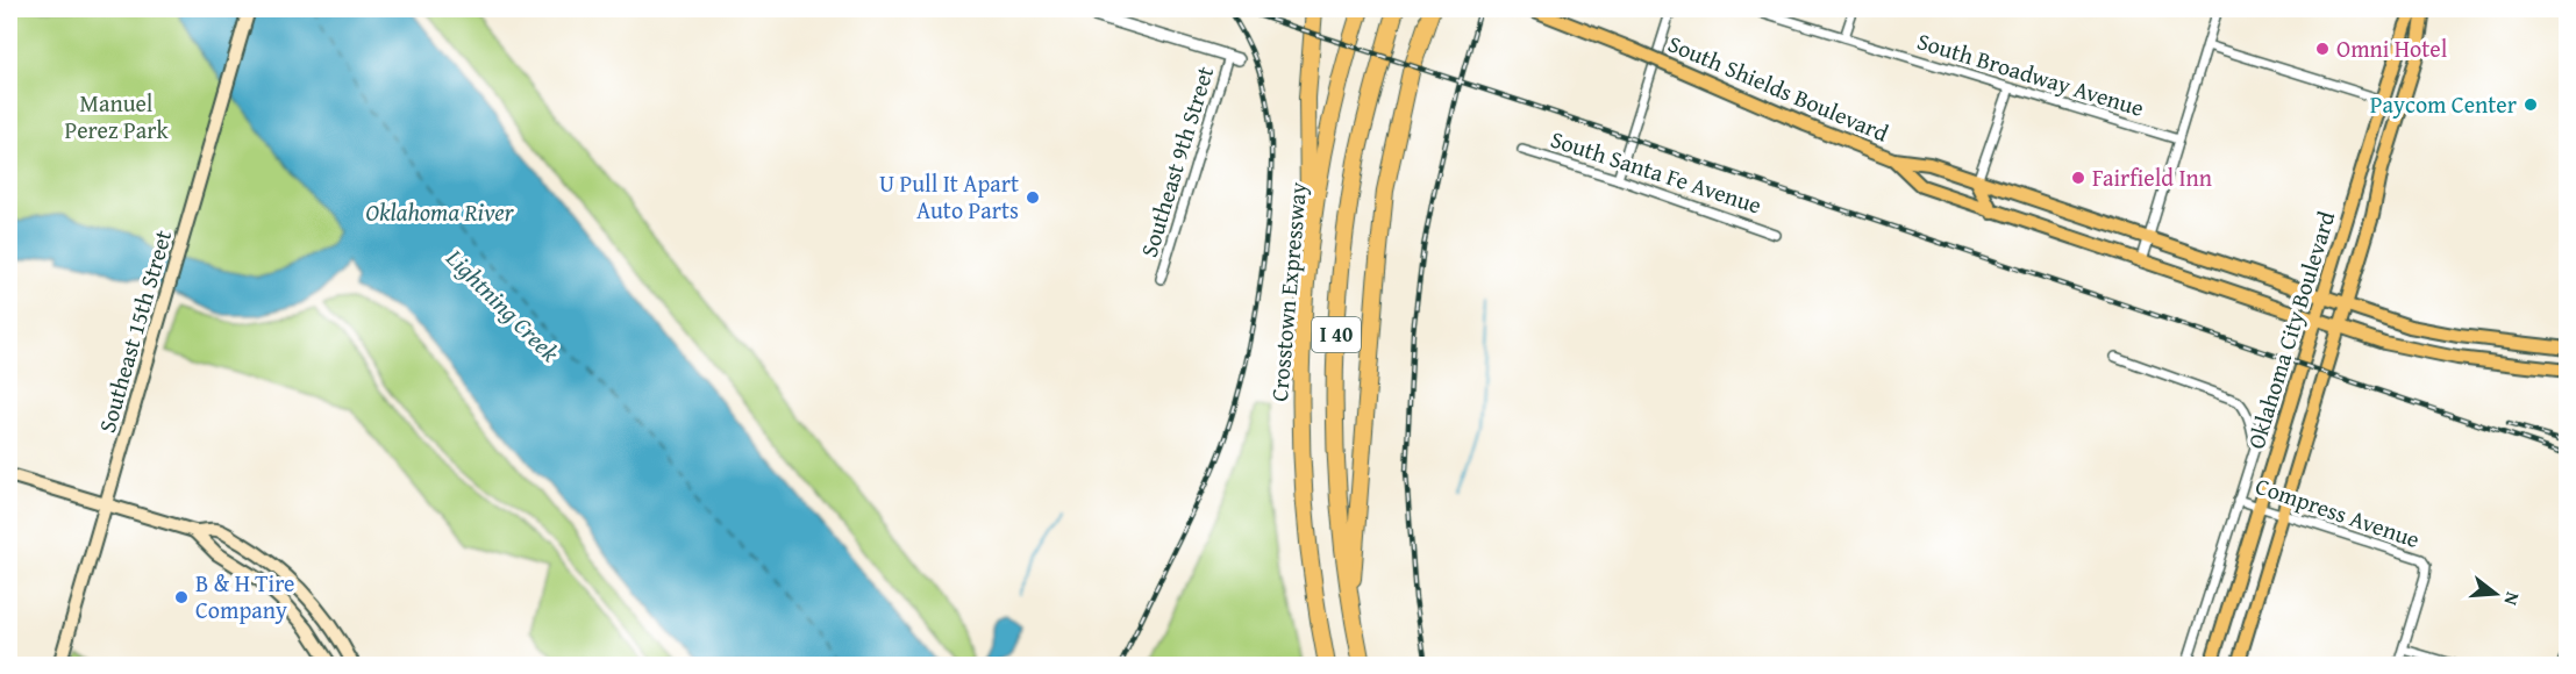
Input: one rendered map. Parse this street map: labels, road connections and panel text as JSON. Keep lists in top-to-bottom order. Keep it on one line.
{"streets":{"highway":["Crosstown Expressway","I 40"],"main road":["South Shields Boulevard","Oklahoma City Boulevard","Southeast 15th Street"],"street":["South Broadway Avenue","Southeast 9th Street","South Santa Fe Avenue","Compress Avenue"]},"crossings":[["South Shields Boulevard","Oklahoma City Boulevard"],["Oklahoma City Boulevard","Compress Avenue"]],"water":["Oklahoma River","Lightning Creek"],"parks":["Manuel Perez Park"],"places":["Omni Hotel","Paycom Center","Fairfield Inn","U Pull It Apart Auto Parts","B & H Tire Company"],"north":"right"}
